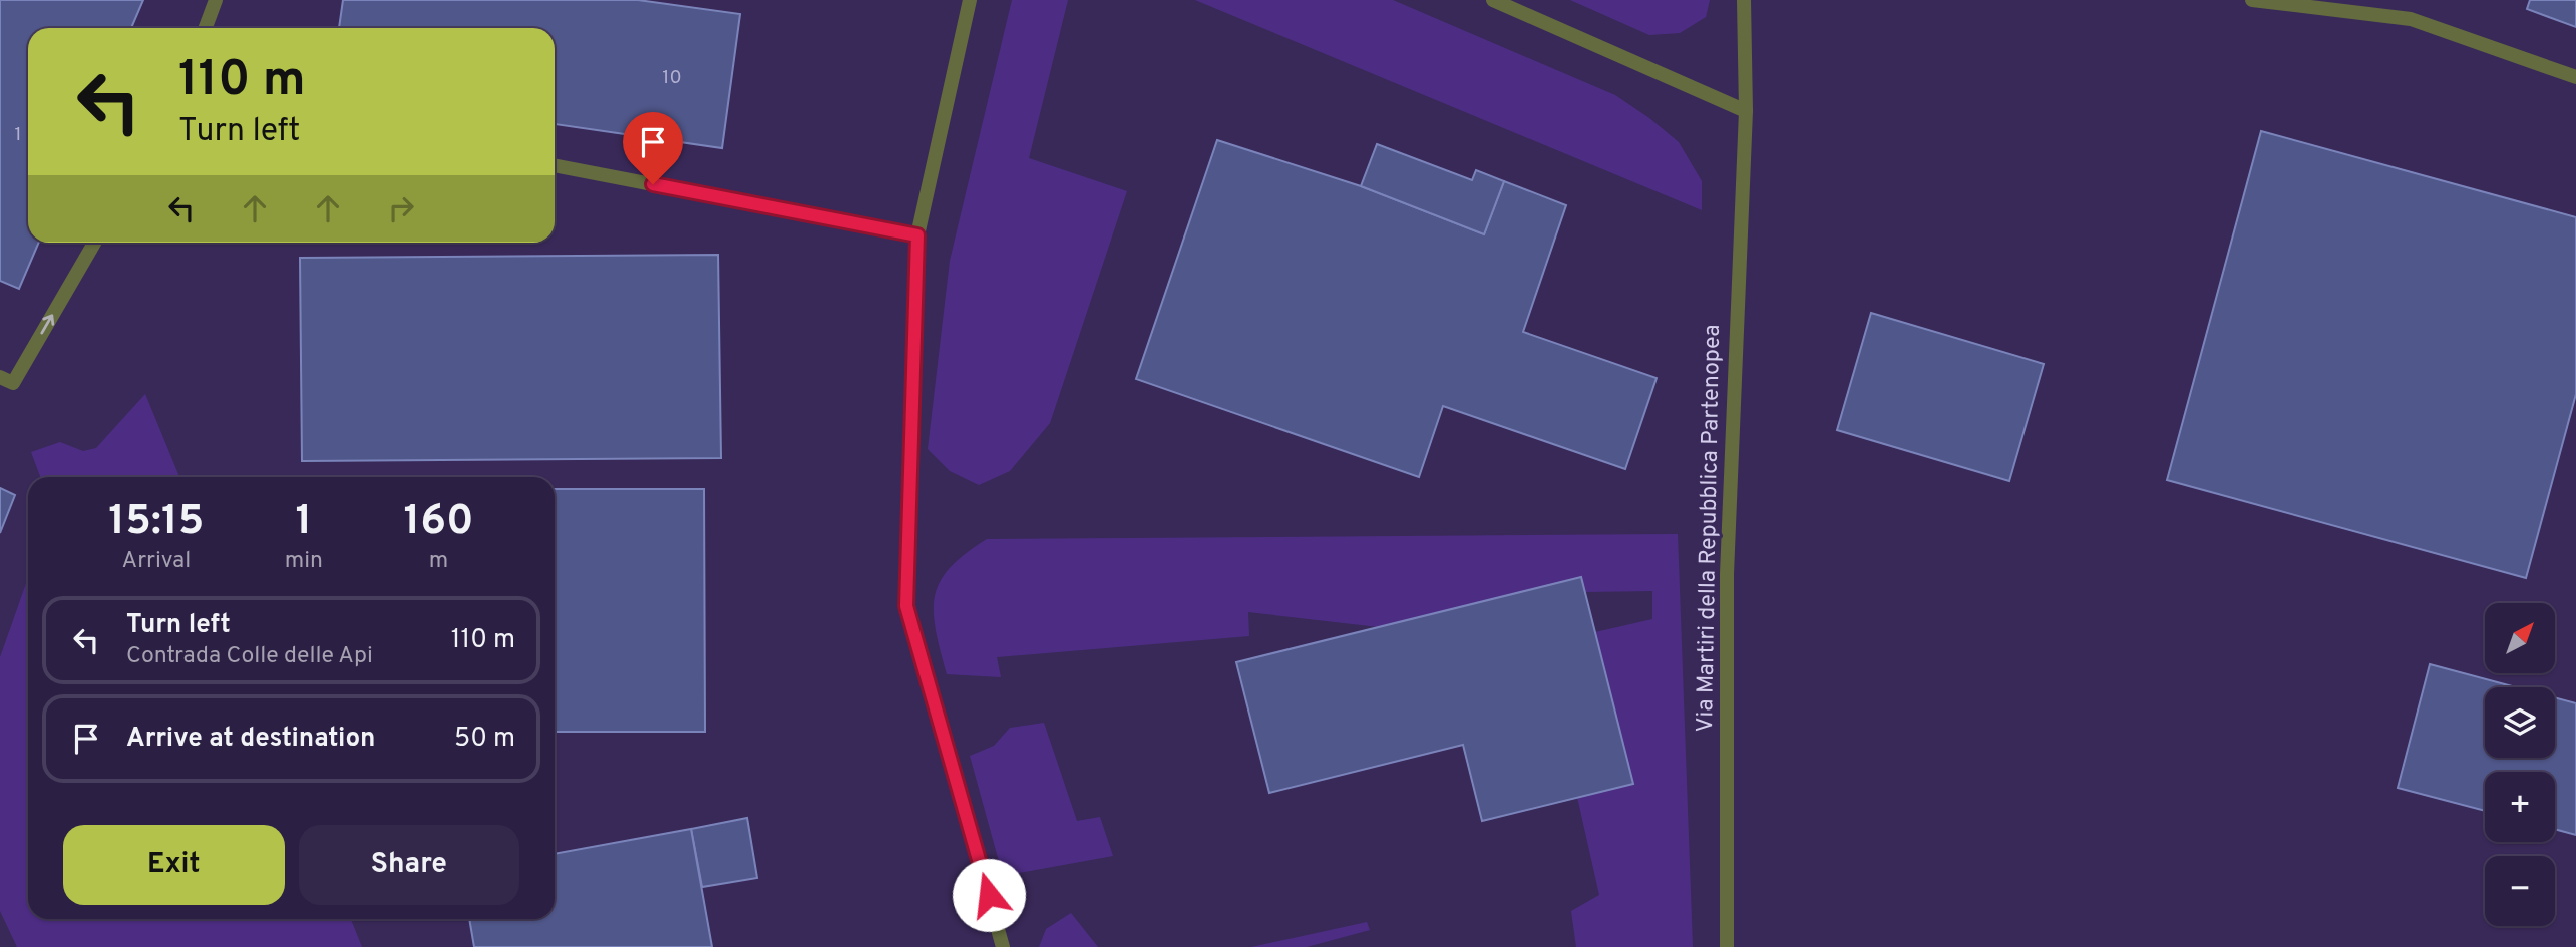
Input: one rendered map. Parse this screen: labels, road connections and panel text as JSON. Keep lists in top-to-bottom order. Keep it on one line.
{"streets":{"street":["Via Martiri della Repubblica Partenopea"]},"house_numbers":["10","1"],"north":"top right","page":{"turn":["110 m","Turn left"],"eta":["15:15","Arrival","1","min","160","m"],"list":[{"name":"Turn left","note":"Contrada Colle delle Api","value":"110 m"},{"name":"Arrive at destination","value":"50 m"}],"map_buttons":["+","−"],"buttons":["Exit","Share"]}}
